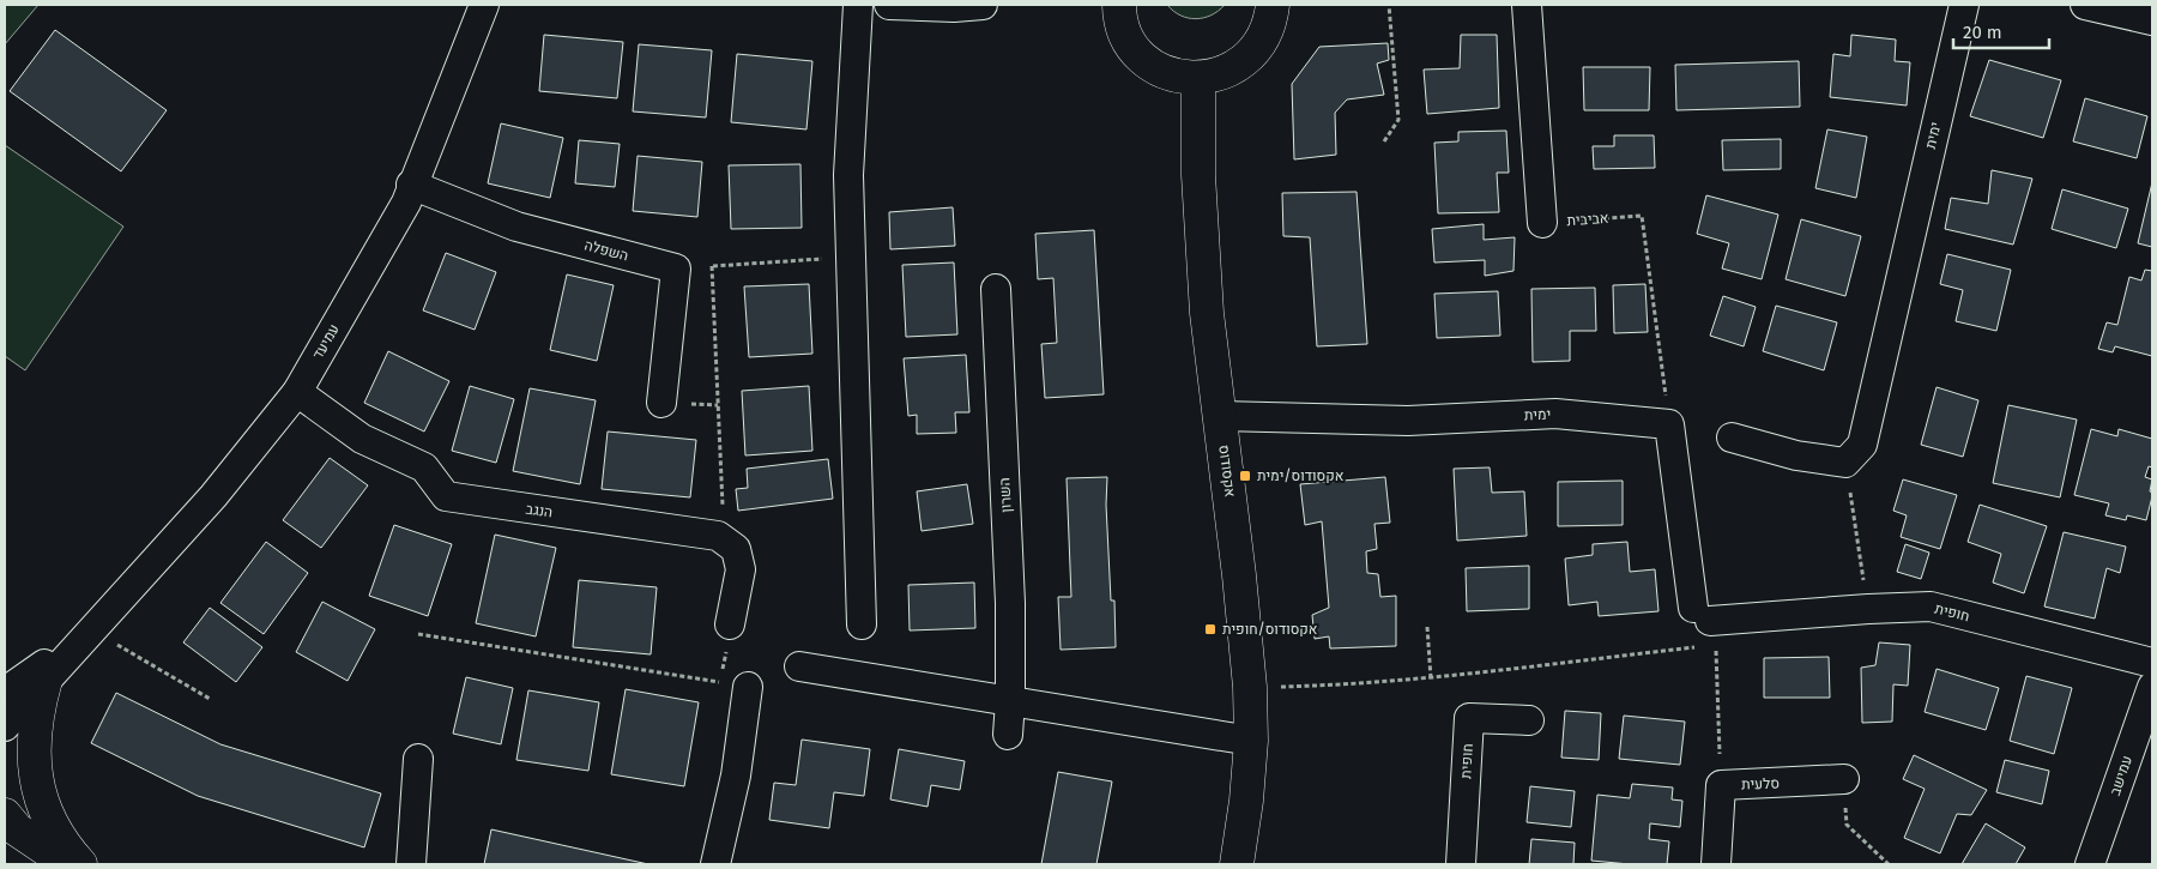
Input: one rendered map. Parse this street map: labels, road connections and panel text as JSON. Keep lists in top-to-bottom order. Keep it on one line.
{"streets":{"street":["ימית","השפלה","עמיעד","אקסודוס","השרון","הנגב","חופית","עמישב","סלעית"],"path":["אביבית"]},"crossings":[["ימית","אביבית"],["ימית","אקסודוס"],["השפלה","עמיעד"],["עמיעד","הנגב"]],"places":{"transit":["אקסודוס/ימית","אקסודוס/חופית"]},"scale_bar":"20 m"}
